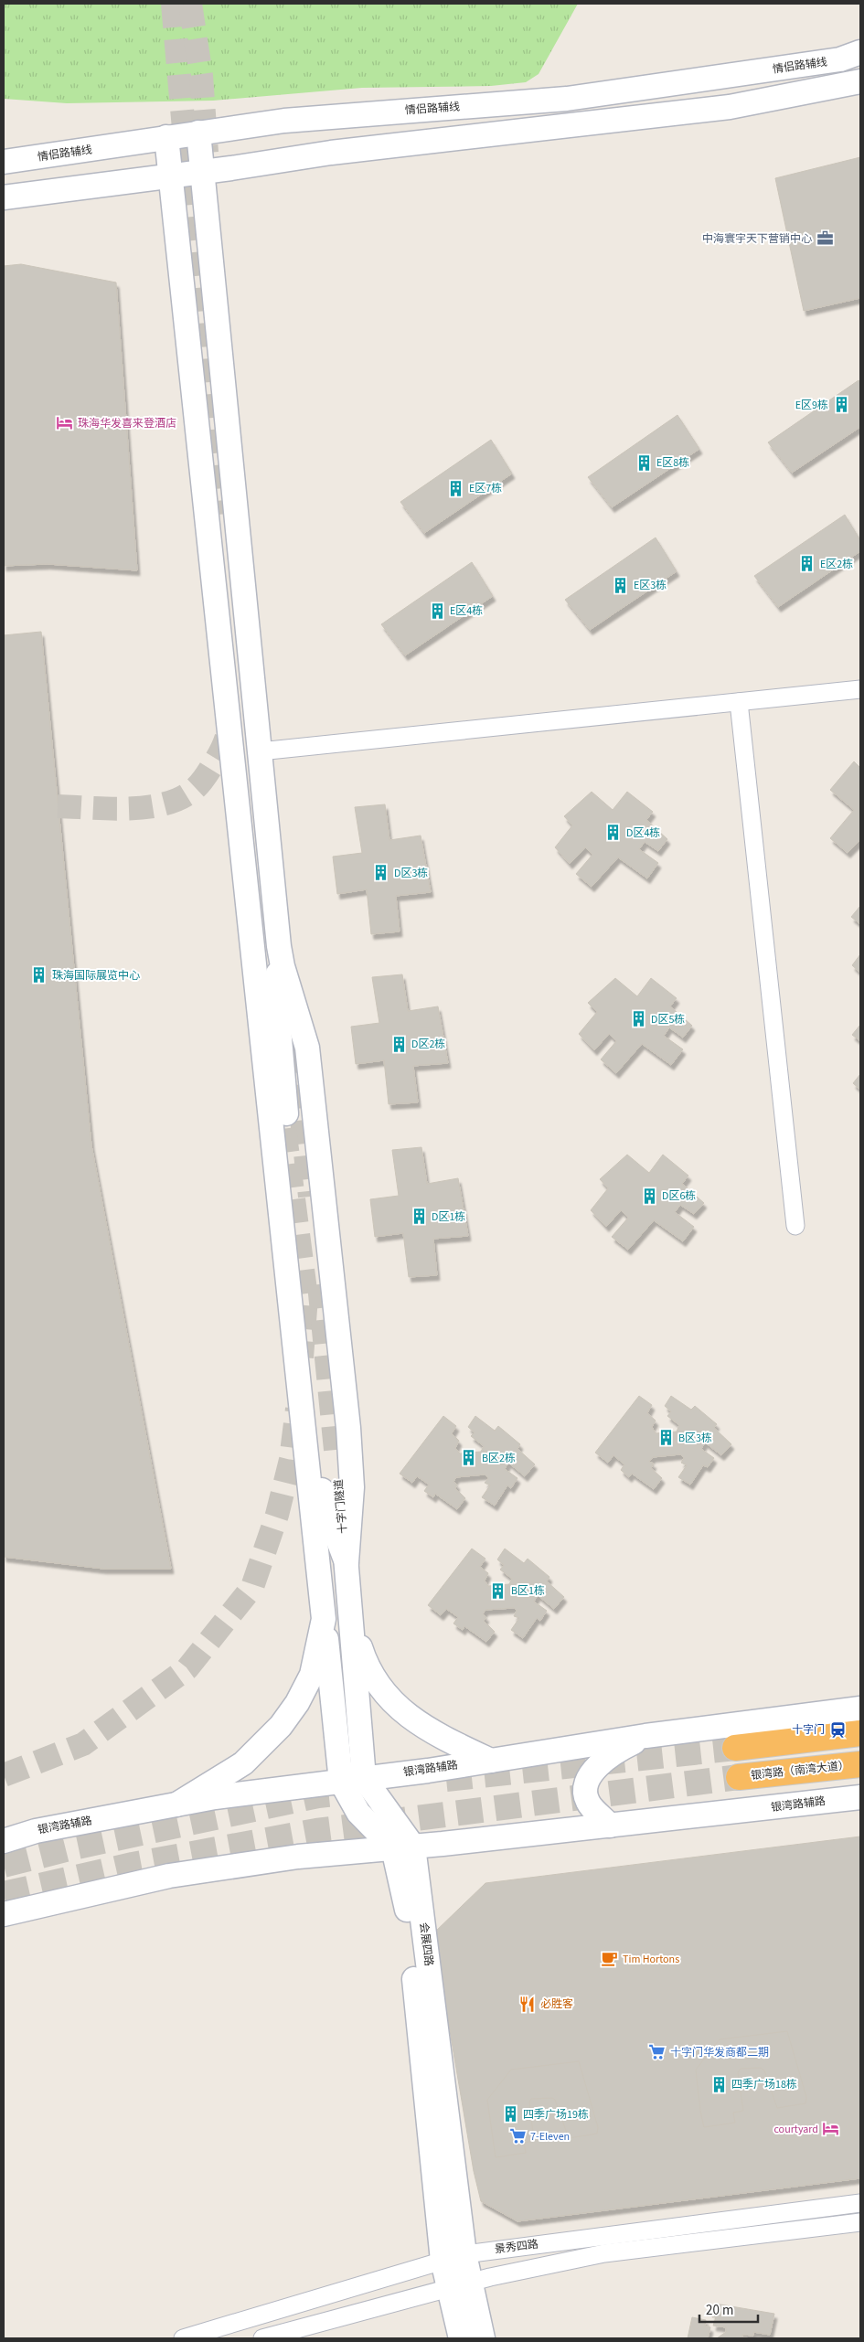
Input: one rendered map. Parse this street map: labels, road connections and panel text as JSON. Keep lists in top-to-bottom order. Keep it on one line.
{"streets":{"highway":["银湾路（南湾大道）"],"main road":["情侣路辅线","十字门隧道","银湾路辅路","会展四路"],"street":["景秀四路"]},"crossings":[["银湾路辅路","会展四路"],["会展四路","景秀四路"]],"places":{"office":["中海寰宇天下营销中心"],"building":["E区9栋","E区8栋","E区7栋","E区2栋","E区3栋","E区4栋","D区4栋","D区3栋","珠海国际展览中心","D区5栋","D区2栋","D区6栋","D区1栋","B区3栋","B区2栋","B区1栋","四季广场18栋","四季广场19栋"],"hotel":["珠海华发喜来登酒店","courtyard"],"station":["十字门"],"cafe":["Tim Hortons"],"restaurant":["必胜客"],"supermarket":["十字门华发商都二期","7-Eleven"]},"scale_bar":"20 m"}
